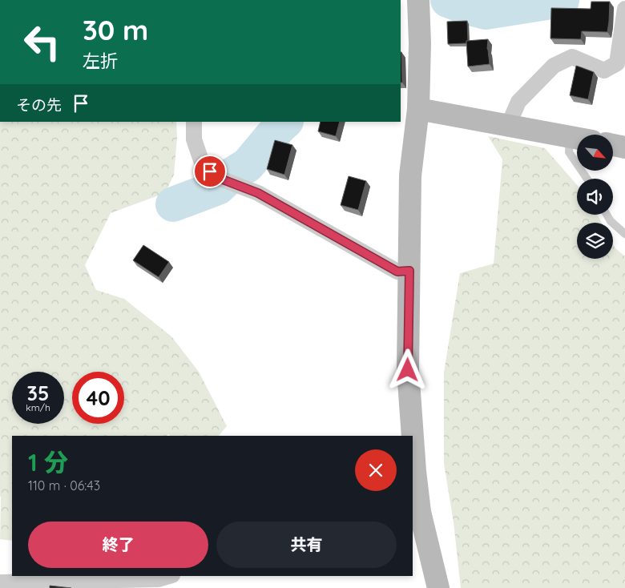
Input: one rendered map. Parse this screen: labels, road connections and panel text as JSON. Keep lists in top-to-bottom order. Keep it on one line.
{"north":"bottom right","page":{"turn":["30 m","左折"],"then":"その先","speed":"35 km/h","limit":"40","heading":["1 分","110 m · 06:43"],"buttons":["終了","共有"]}}
